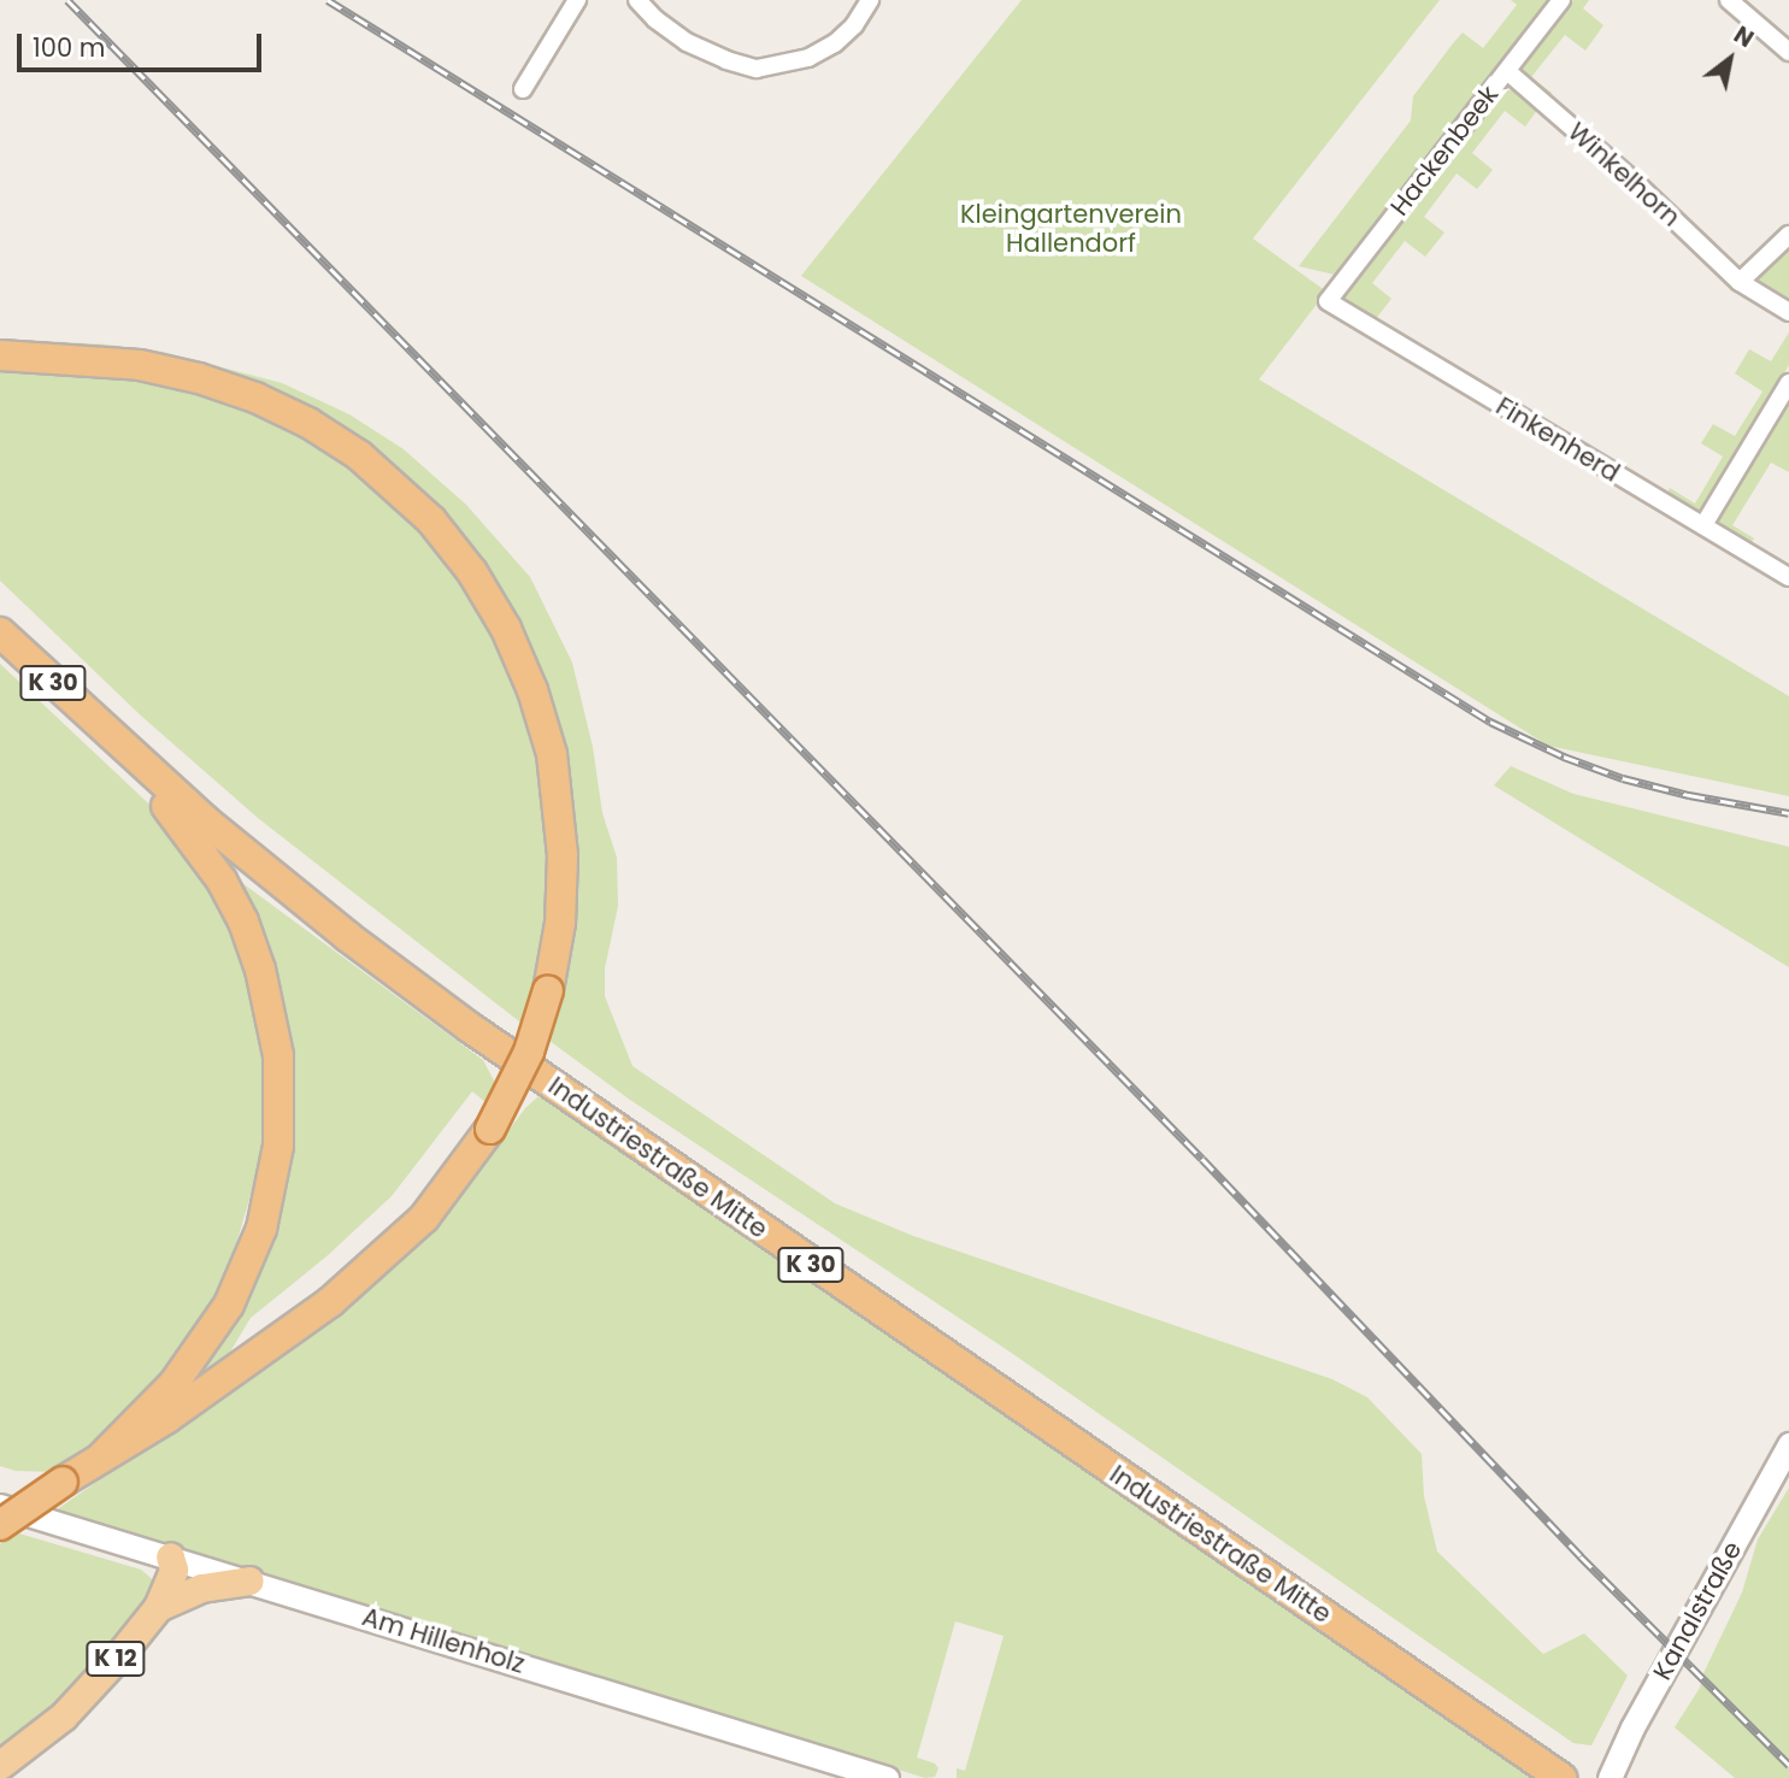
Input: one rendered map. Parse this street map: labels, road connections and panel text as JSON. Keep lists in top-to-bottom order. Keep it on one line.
{"streets":{"highway":["K 30","Industriestraße Mitte"],"main road":["K 12"],"street":["Hackenbeek","Winkelhorn","Finkenherd","Kanalstraße","Am Hillenholz"]},"crossings":[["Hackenbeek","Winkelhorn"],["Hackenbeek","Finkenherd"],["Am Hillenholz","K 12"]],"parks":["Kleingartenverein Hallendorf"],"scale_bar":"100 m","north":"top right"}
